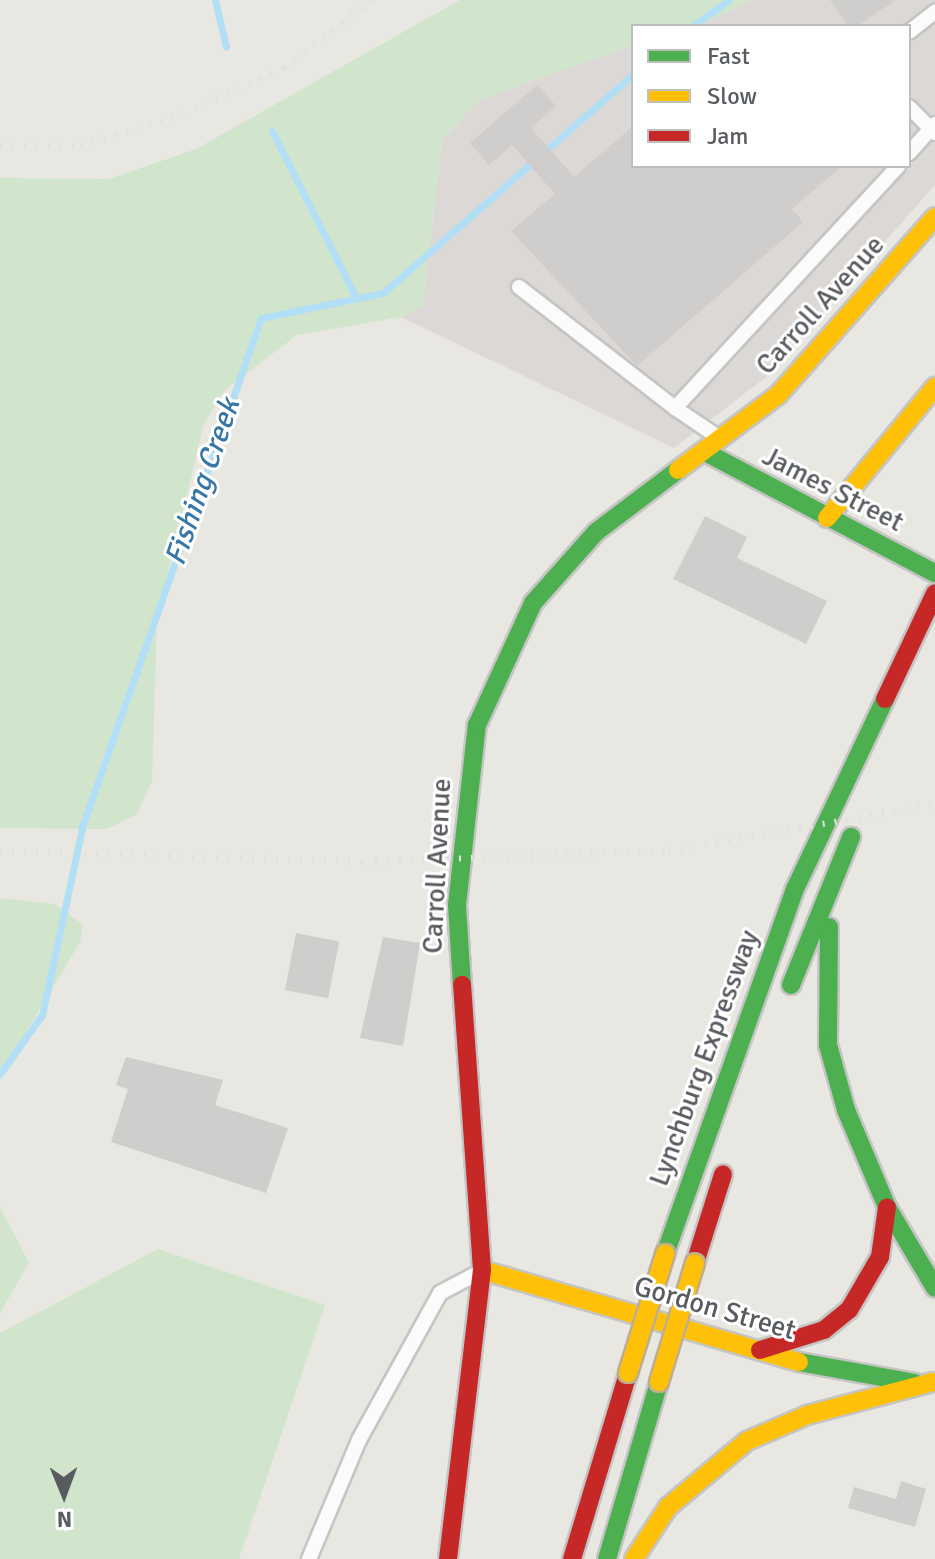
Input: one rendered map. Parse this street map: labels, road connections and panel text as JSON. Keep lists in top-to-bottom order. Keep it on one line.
{"streets":{"main road":["Carroll Avenue","James Street","Lynchburg Expressway","Gordon Street"]},"crossings":[["Carroll Avenue","James Street"],["Carroll Avenue","Gordon Street"]],"water":["Fishing Creek"],"legend":["Fast","Slow","Jam"],"north":"bottom"}
